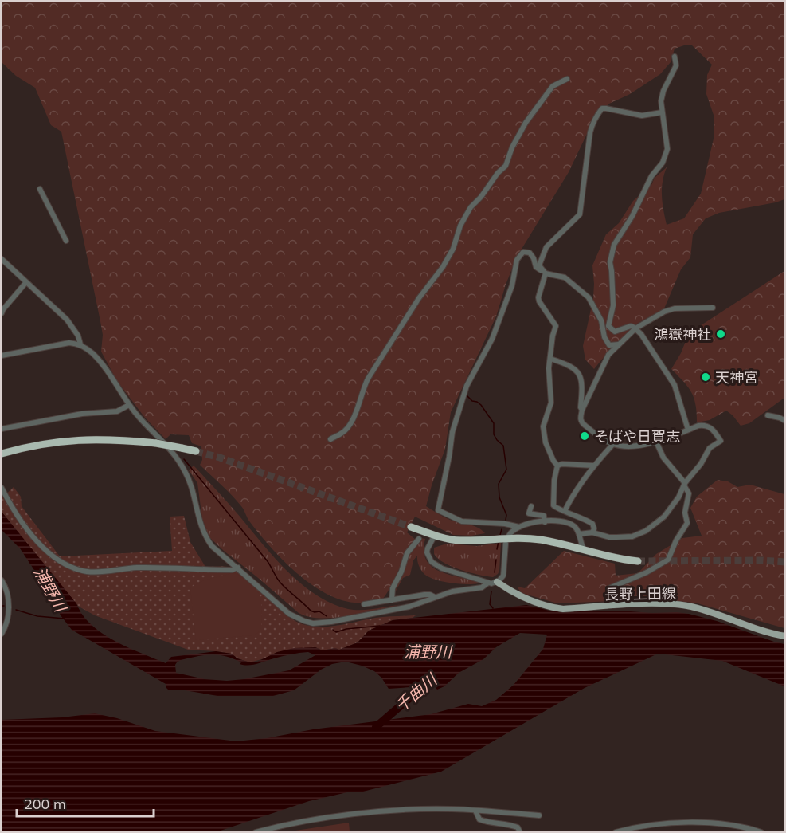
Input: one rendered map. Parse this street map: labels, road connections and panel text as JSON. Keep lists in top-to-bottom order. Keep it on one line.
{"streets":{"main road":["長野上田線"]},"water":["浦野川","千曲川"],"places":["鴻嶽神社","天神宮","そばや日賀志"],"scale_bar":"200 m"}
